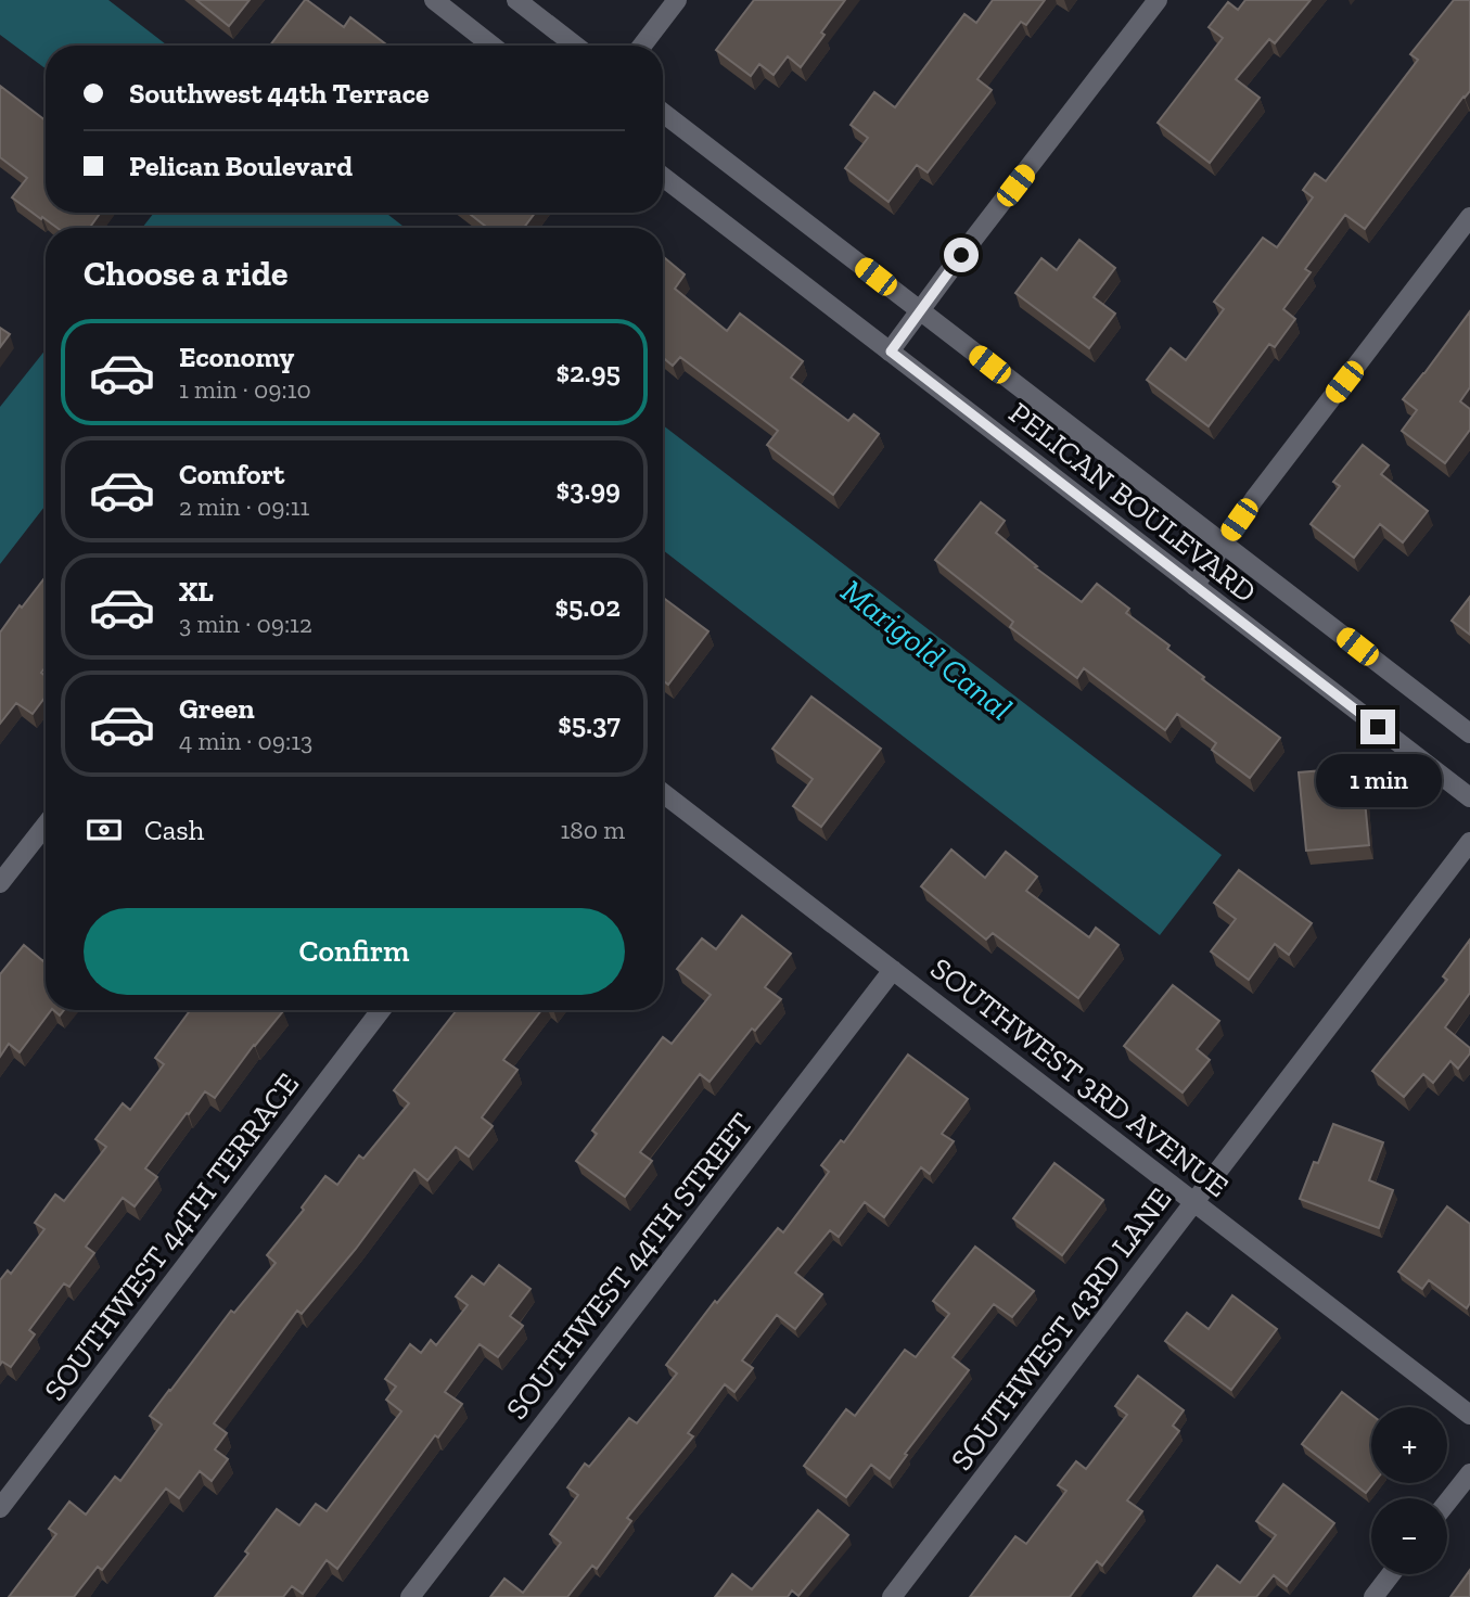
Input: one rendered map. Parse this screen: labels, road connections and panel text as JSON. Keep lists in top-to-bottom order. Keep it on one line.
{"streets":{"street":["PELICAN BOULEVARD","SOUTHWEST 3RD AVENUE","SOUTHWEST 44TH TERRACE","SOUTHWEST 44TH STREET","SOUTHWEST 43RD LANE"]},"crossings":[["SOUTHWEST 3RD AVENUE","SOUTHWEST 44TH STREET"],["SOUTHWEST 3RD AVENUE","SOUTHWEST 43RD LANE"]],"water":["Marigold Canal"],"page":{"banner":["Southwest 44th Terrace","Pelican Boulevard"],"heading":"Choose a ride","list":[{"name":"Economy","note":"1 min · 09:10","value":"$2.95"},{"name":"Comfort","note":"2 min · 09:11","value":"$3.99"},{"name":"XL","note":"3 min · 09:12","value":"$5.02"},{"name":"Green","note":"4 min · 09:13","value":"$5.37"}],"bubble":"1 min","pay":["Cash","180 m"],"buttons":"Confirm","map_buttons":["+","−"]}}
